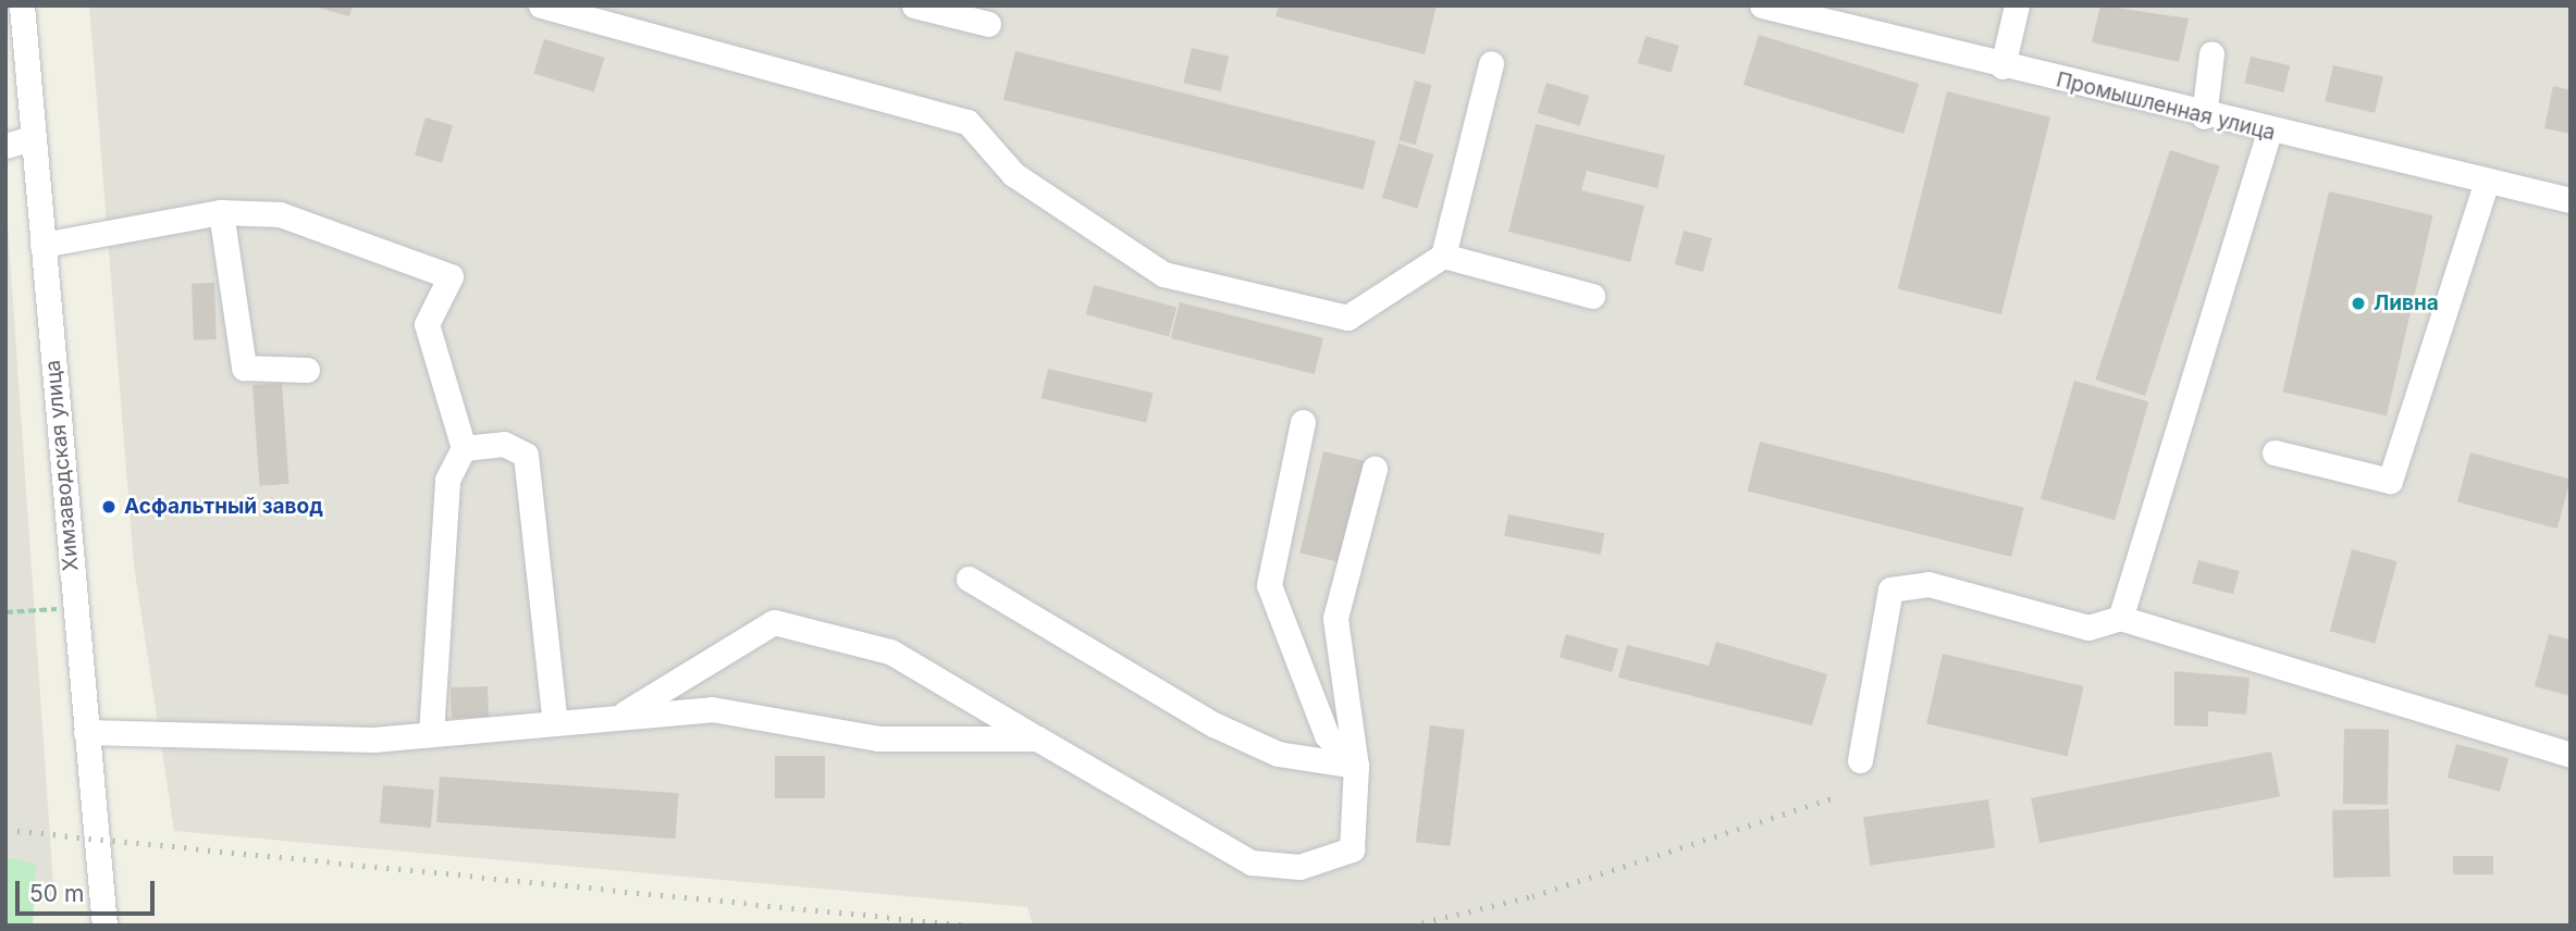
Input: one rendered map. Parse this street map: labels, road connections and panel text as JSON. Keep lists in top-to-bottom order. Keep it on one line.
{"streets":{"street":["Промышленная улица","Химзаводская улица"]},"places":["Ливна","Асфальтный завод"],"scale_bar":"50 m"}
